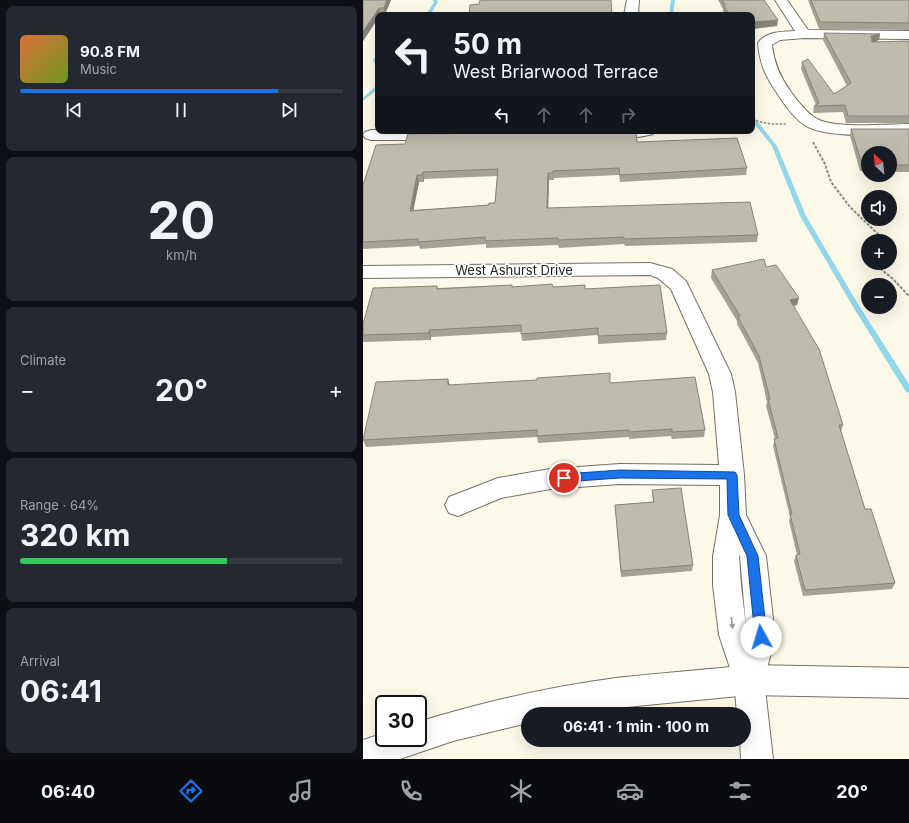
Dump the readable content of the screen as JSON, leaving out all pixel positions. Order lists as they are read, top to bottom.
{
  "streets": {
    "street": ["West Ashurst Drive"]
  },
  "north": "top left",
  "page": {
    "turn": ["50 m", "West Briarwood Terrace"],
    "song": ["90.8 FM", "Music"],
    "map_buttons": ["+", "−"],
    "tile": [
      ["20", "km/h"],
      "Climate",
      ["Range · 64%", "320 km"],
      ["Arrival", "06:41"]
    ],
    "heat": ["−", "20°", "+"],
    "limit": "30",
    "trip": "06:41 · 1 min · 100 m",
    "tabs": ["06:40", "20°"]
  }
}
